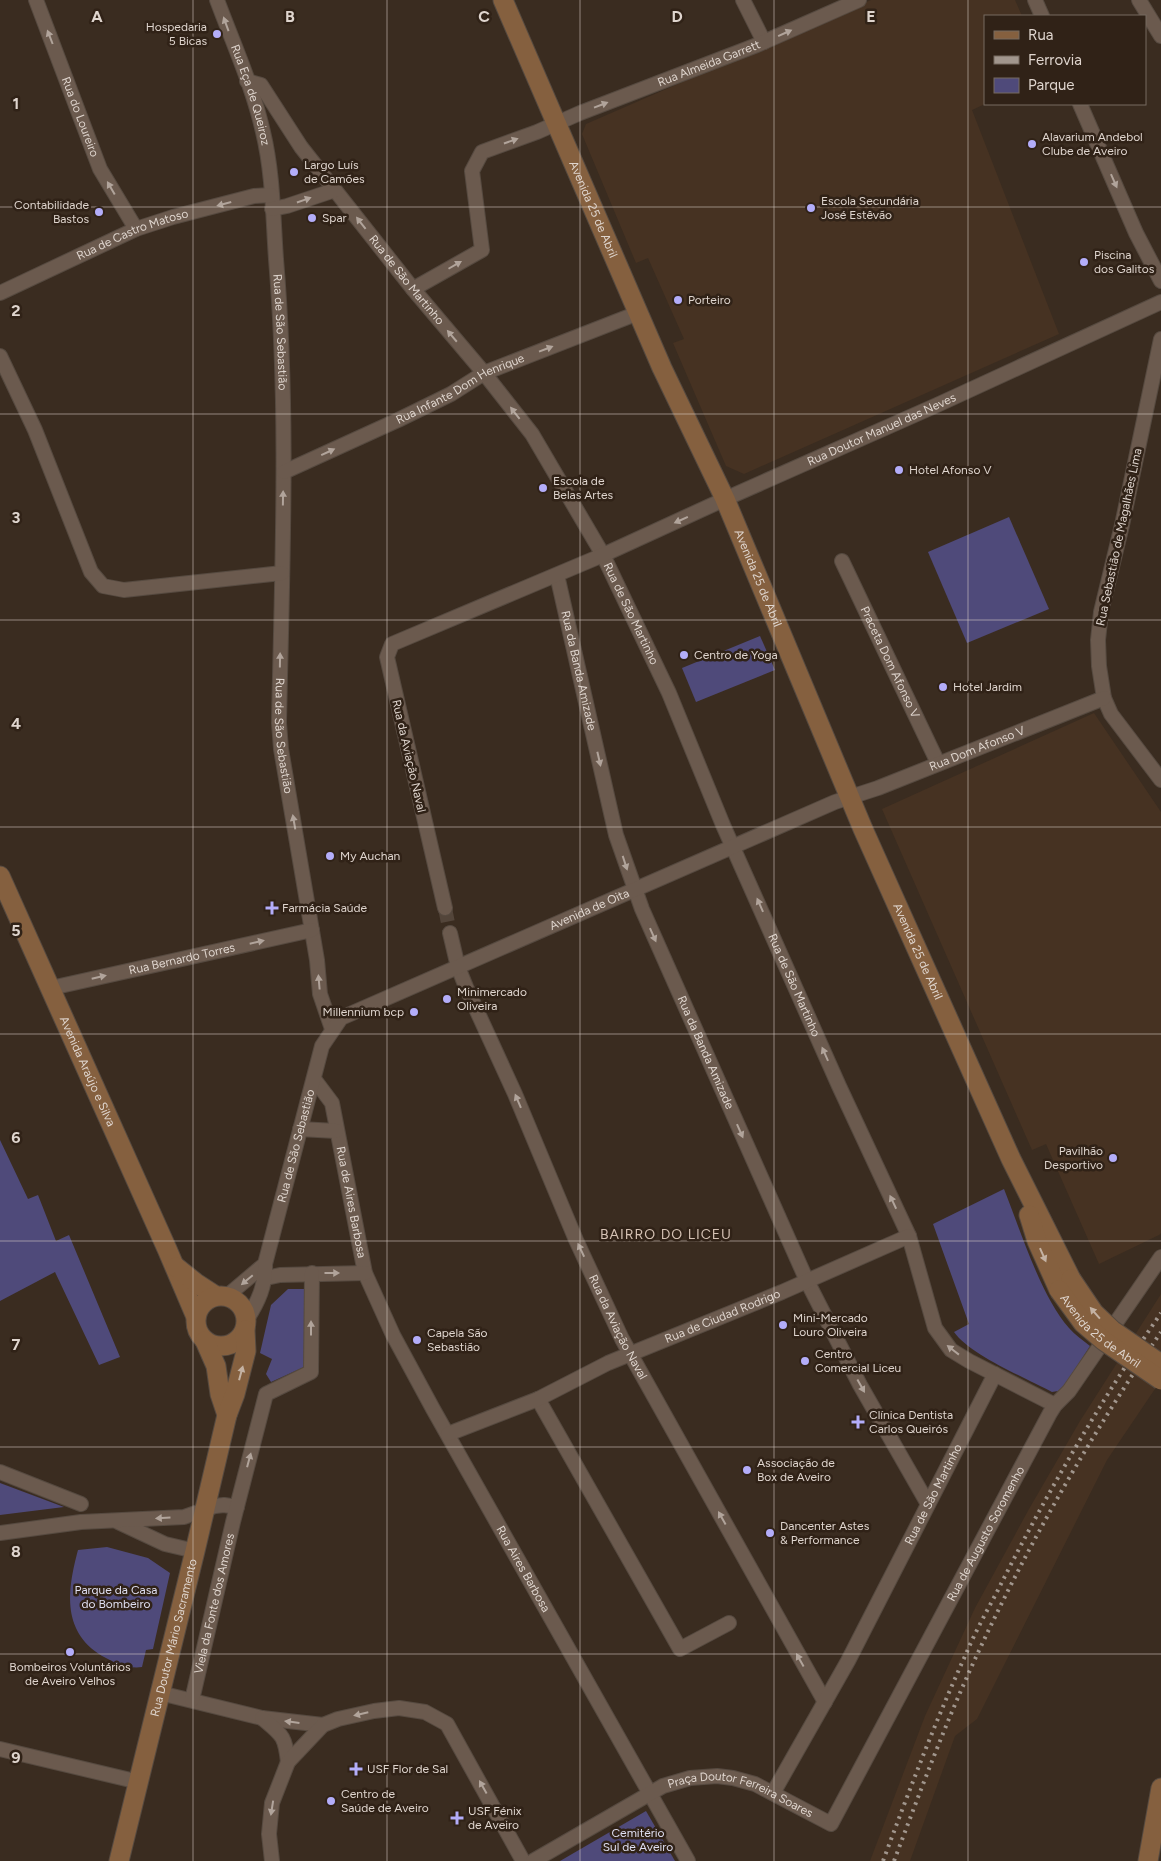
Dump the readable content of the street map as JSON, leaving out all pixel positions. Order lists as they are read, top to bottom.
{
  "streets": {
    "street": [
      "Rua Almeida Garrett",
      "Rua Eça de Queiroz",
      "Rua do Loureiro",
      "Avenida 25 de Abril",
      "Rua de Castro Matoso",
      "Rua de São Martinho",
      "Rua de São Sebastião",
      "Rua Infante Dom Henrique",
      "Rua Doutor Manuel das Neves",
      "Rua Sebastião de Magalhães Lima",
      "Praceta Dom Afonso V",
      "Rua da Banda Amizade",
      "Rua Dom Afonso V",
      "Rua da Aviação Naval",
      "Avenida de Oita",
      "Rua Bernardo Torres",
      "Avenida Araújo e Silva",
      "Rua de Aires Barbosa",
      "Rua de Ciudad Rodrigo",
      "Rua de Augusto Soromenho",
      "Rua Aires Barbosa",
      "Viela da Fonte dos Amores",
      "Rua Doutor Mário Sacramento",
      "Praça Doutor Ferreira Soares"
    ]
  },
  "crossings": [
    ["Rua Almeida Garrett", "Avenida 25 de Abril"],
    ["Rua Almeida Garrett", "Rua de São Martinho"],
    ["Rua Eça de Queiroz", "Rua de Castro Matoso"],
    ["Rua Eça de Queiroz", "Rua de São Sebastião"],
    ["Rua do Loureiro", "Rua de Castro Matoso"],
    ["Avenida 25 de Abril", "Rua Infante Dom Henrique"],
    ["Avenida 25 de Abril", "Rua Doutor Manuel das Neves"],
    ["Avenida 25 de Abril", "Rua Dom Afonso V"],
    ["Avenida 25 de Abril", "Avenida de Oita"],
    ["Rua de Castro Matoso", "Rua de São Sebastião"],
    ["Rua de São Martinho", "Rua Infante Dom Henrique"],
    ["Rua de São Martinho", "Rua Doutor Manuel das Neves"],
    ["Rua de São Martinho", "Rua da Banda Amizade"],
    ["Rua de São Martinho", "Rua da Aviação Naval"],
    ["Rua de São Martinho", "Avenida de Oita"],
    ["Rua de São Martinho", "Rua de Ciudad Rodrigo"],
    ["Rua de São Martinho", "Praça Doutor Ferreira Soares"],
    ["Rua de São Sebastião", "Rua Infante Dom Henrique"],
    ["Rua de São Sebastião", "Avenida de Oita"],
    ["Rua de São Sebastião", "Rua Bernardo Torres"],
    ["Rua de São Sebastião", "Avenida Araújo e Silva"],
    ["Rua de São Sebastião", "Rua de Aires Barbosa"],
    ["Rua de São Sebastião", "Rua Doutor Mário Sacramento"],
    ["Rua Doutor Manuel das Neves", "Rua da Banda Amizade"],
    ["Rua Doutor Manuel das Neves", "Rua da Aviação Naval"],
    ["Rua Sebastião de Magalhães Lima", "Rua Dom Afonso V"],
    ["Praceta Dom Afonso V", "Rua Dom Afonso V"],
    ["Rua da Banda Amizade", "Rua da Aviação Naval"],
    ["Rua da Banda Amizade", "Avenida de Oita"],
    ["Rua da Banda Amizade", "Rua de Ciudad Rodrigo"],
    ["Rua Dom Afonso V", "Avenida de Oita"],
    ["Rua da Aviação Naval", "Avenida de Oita"],
    ["Rua da Aviação Naval", "Rua de Ciudad Rodrigo"],
    ["Rua Bernardo Torres", "Avenida Araújo e Silva"],
    ["Avenida Araújo e Silva", "Rua Doutor Mário Sacramento"],
    ["Rua de Aires Barbosa", "Rua Aires Barbosa"],
    ["Rua de Ciudad Rodrigo", "Rua Aires Barbosa"],
    ["Rua de Augusto Soromenho", "Praça Doutor Ferreira Soares"],
    ["Rua Aires Barbosa", "Praça Doutor Ferreira Soares"]
  ],
  "one_way": [
    "Rua Almeida Garrett",
    "Rua Eça de Queiroz",
    "Rua do Loureiro",
    "Rua de Castro Matoso",
    "Rua de São Martinho",
    "Rua de São Sebastião",
    "Rua Infante Dom Henrique",
    "Rua da Banda Amizade",
    "Rua da Aviação Naval",
    "Rua Bernardo Torres",
    "Viela da Fonte dos Amores"
  ],
  "districts": ["BAIRRO DO LICEU"],
  "parks": ["Parque da Casa do Bombeiro", "Cemitério Sul de Aveiro"],
  "places": {
    "other": [
      "Hospedaria 5 Bicas",
      "Alavarium Andebol Clube de Aveiro",
      "Largo Luís de Camões",
      "Escola Secundária José Estêvão",
      "Contabilidade Bastos",
      "Spar",
      "Piscina dos Galitos",
      "Porteiro",
      "Hotel Afonso V",
      "Escola de Belas Artes",
      "Centro de Yoga",
      "Hotel Jardim",
      "My Auchan",
      "Minimercado Oliveira",
      "Millennium bcp",
      "Pavilhão Desportivo",
      "Mini-Mercado Louro Oliveira",
      "Capela São Sebastião",
      "Centro Comercial Liceu",
      "Associação de Box de Aveiro",
      "Dancenter Astes & Performance",
      "Bombeiros Voluntários de Aveiro Velhos",
      "Centro de Saúde de Aveiro"
    ],
    "health": [
      "Farmácia Saúde",
      "Clínica Dentista Carlos Queirós",
      "USF Flor de Sal",
      "USF Fénix de Aveiro"
    ]
  },
  "legend": ["Rua", "Ferrovia", "Parque"],
  "grid": {
    "columns": [
      "A",
      "B",
      "C",
      "D",
      "E"
    ],
    "rows": [
      "1",
      "2",
      "3",
      "4",
      "5",
      "6",
      "7",
      "8",
      "9"
    ]
  }
}
